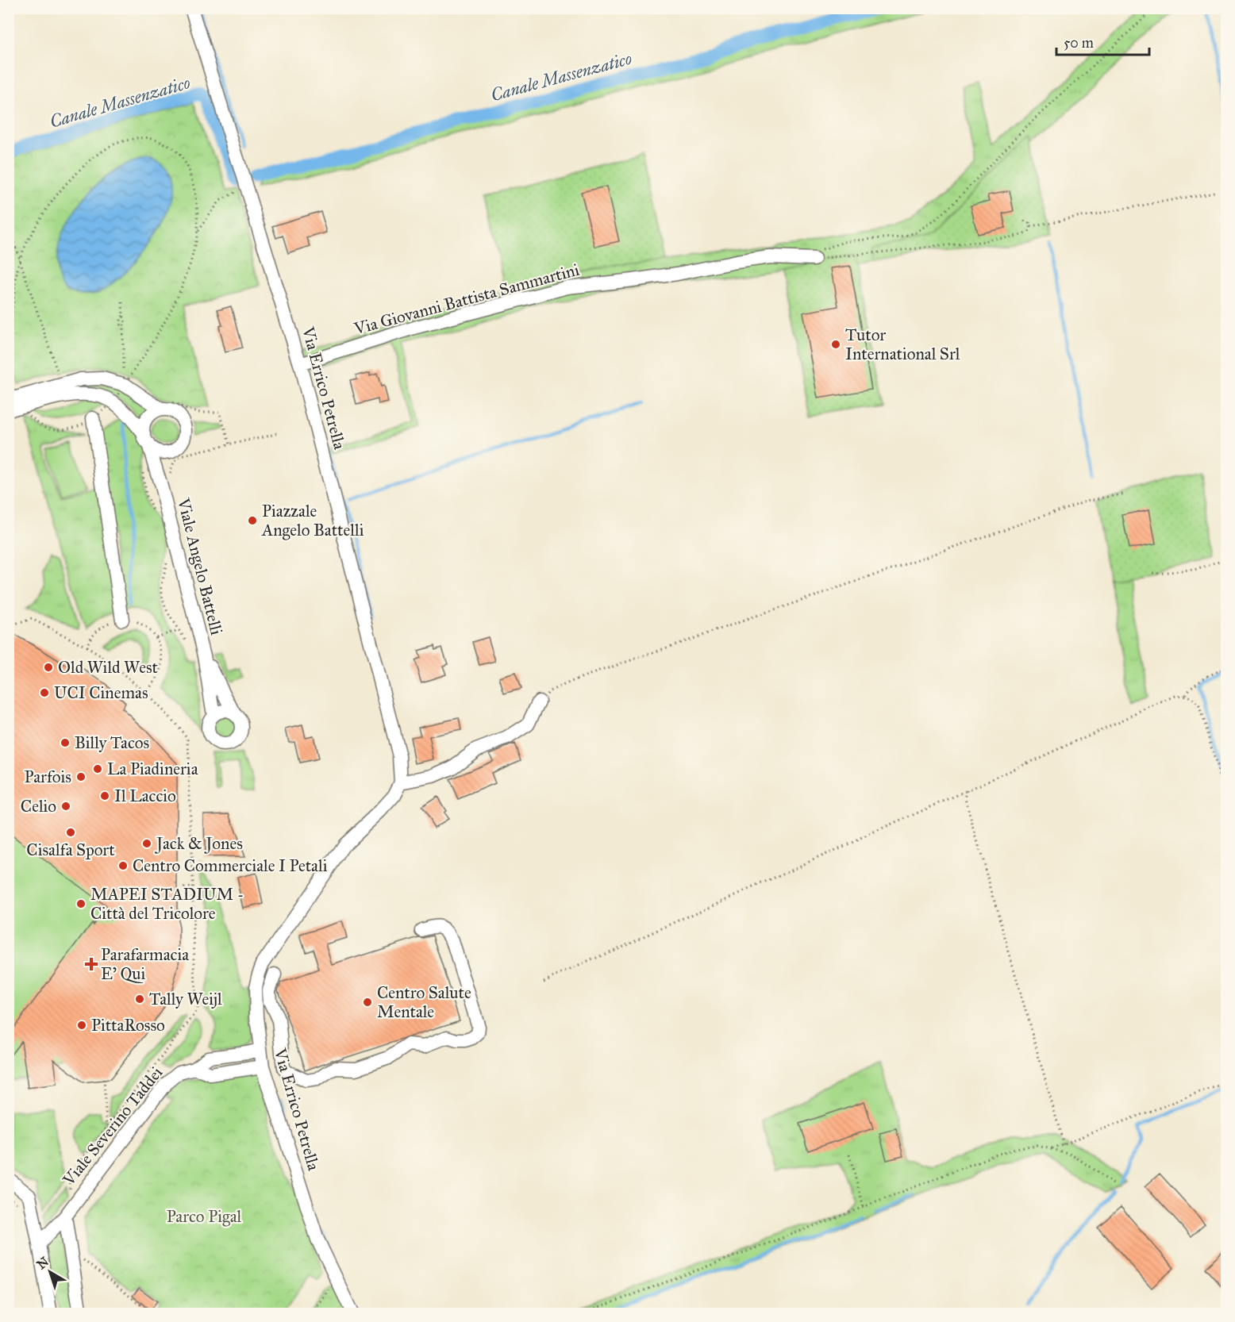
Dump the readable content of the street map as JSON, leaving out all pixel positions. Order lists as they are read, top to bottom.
{
  "streets": {
    "street": [
      "Via Giovanni Battista Sammartini",
      "Via Errico Petrella",
      "Viale Angelo Battelli",
      "Viale Severino Taddei"
    ]
  },
  "crossings": [
    ["Via Giovanni Battista Sammartini", "Via Errico Petrella"],
    ["Via Errico Petrella", "Viale Severino Taddei"]
  ],
  "water": ["Canale Massenzatico"],
  "parks": ["Parco Pigal"],
  "places": {
    "other": [
      "Tutor International Srl",
      "Piazzale Angelo Battelli",
      "Old Wild West",
      "UCI Cinemas",
      "Billy Tacos",
      "La Piadineria",
      "Parfois",
      "Il Laccio",
      "Celio",
      "Cisalfa Sport",
      "Jack & Jones",
      "Centro Commerciale I Petali",
      "MAPEI STADIUM - Città del Tricolore",
      "Tally Weijl",
      "Centro Salute Mentale",
      "PittaRosso"
    ],
    "health": ["Parafarmacia E' Qui"]
  },
  "scale_bar": "50 m",
  "north": "top left"
}
